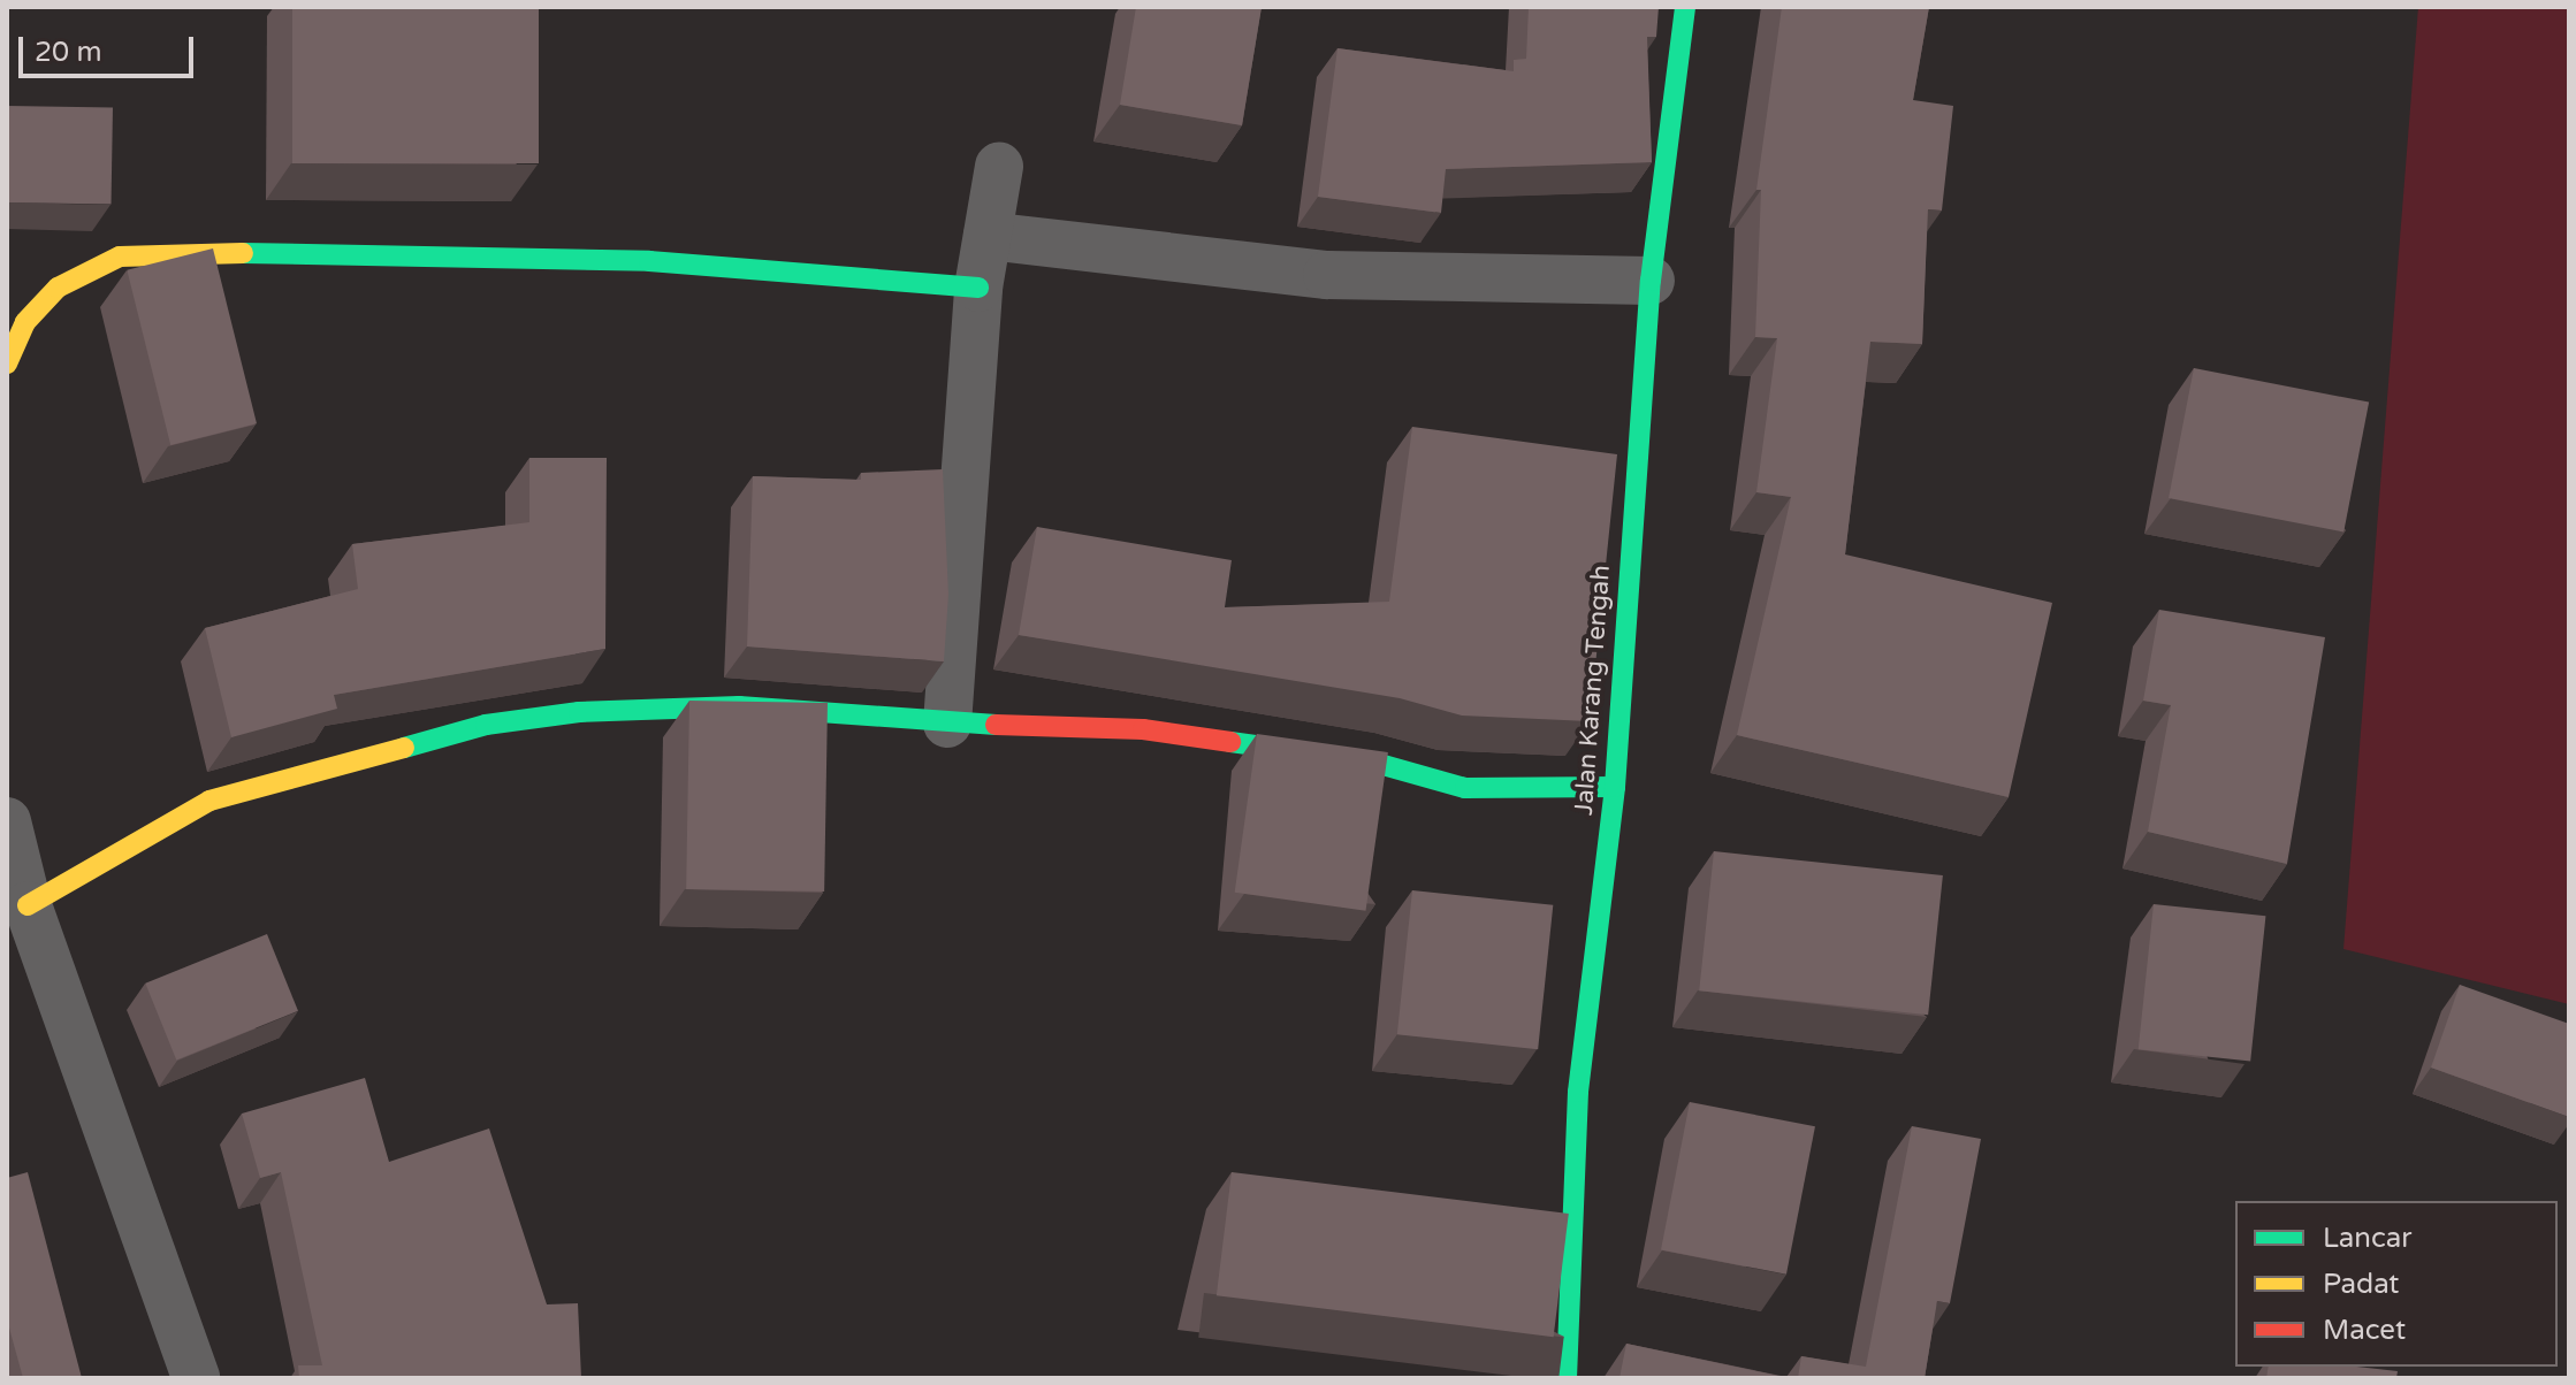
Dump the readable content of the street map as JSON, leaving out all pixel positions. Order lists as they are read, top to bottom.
{
  "streets": {
    "street": ["Jalan Karang Tengah"]
  },
  "legend": ["Lancar", "Padat", "Macet"],
  "scale_bar": "20 m"
}
